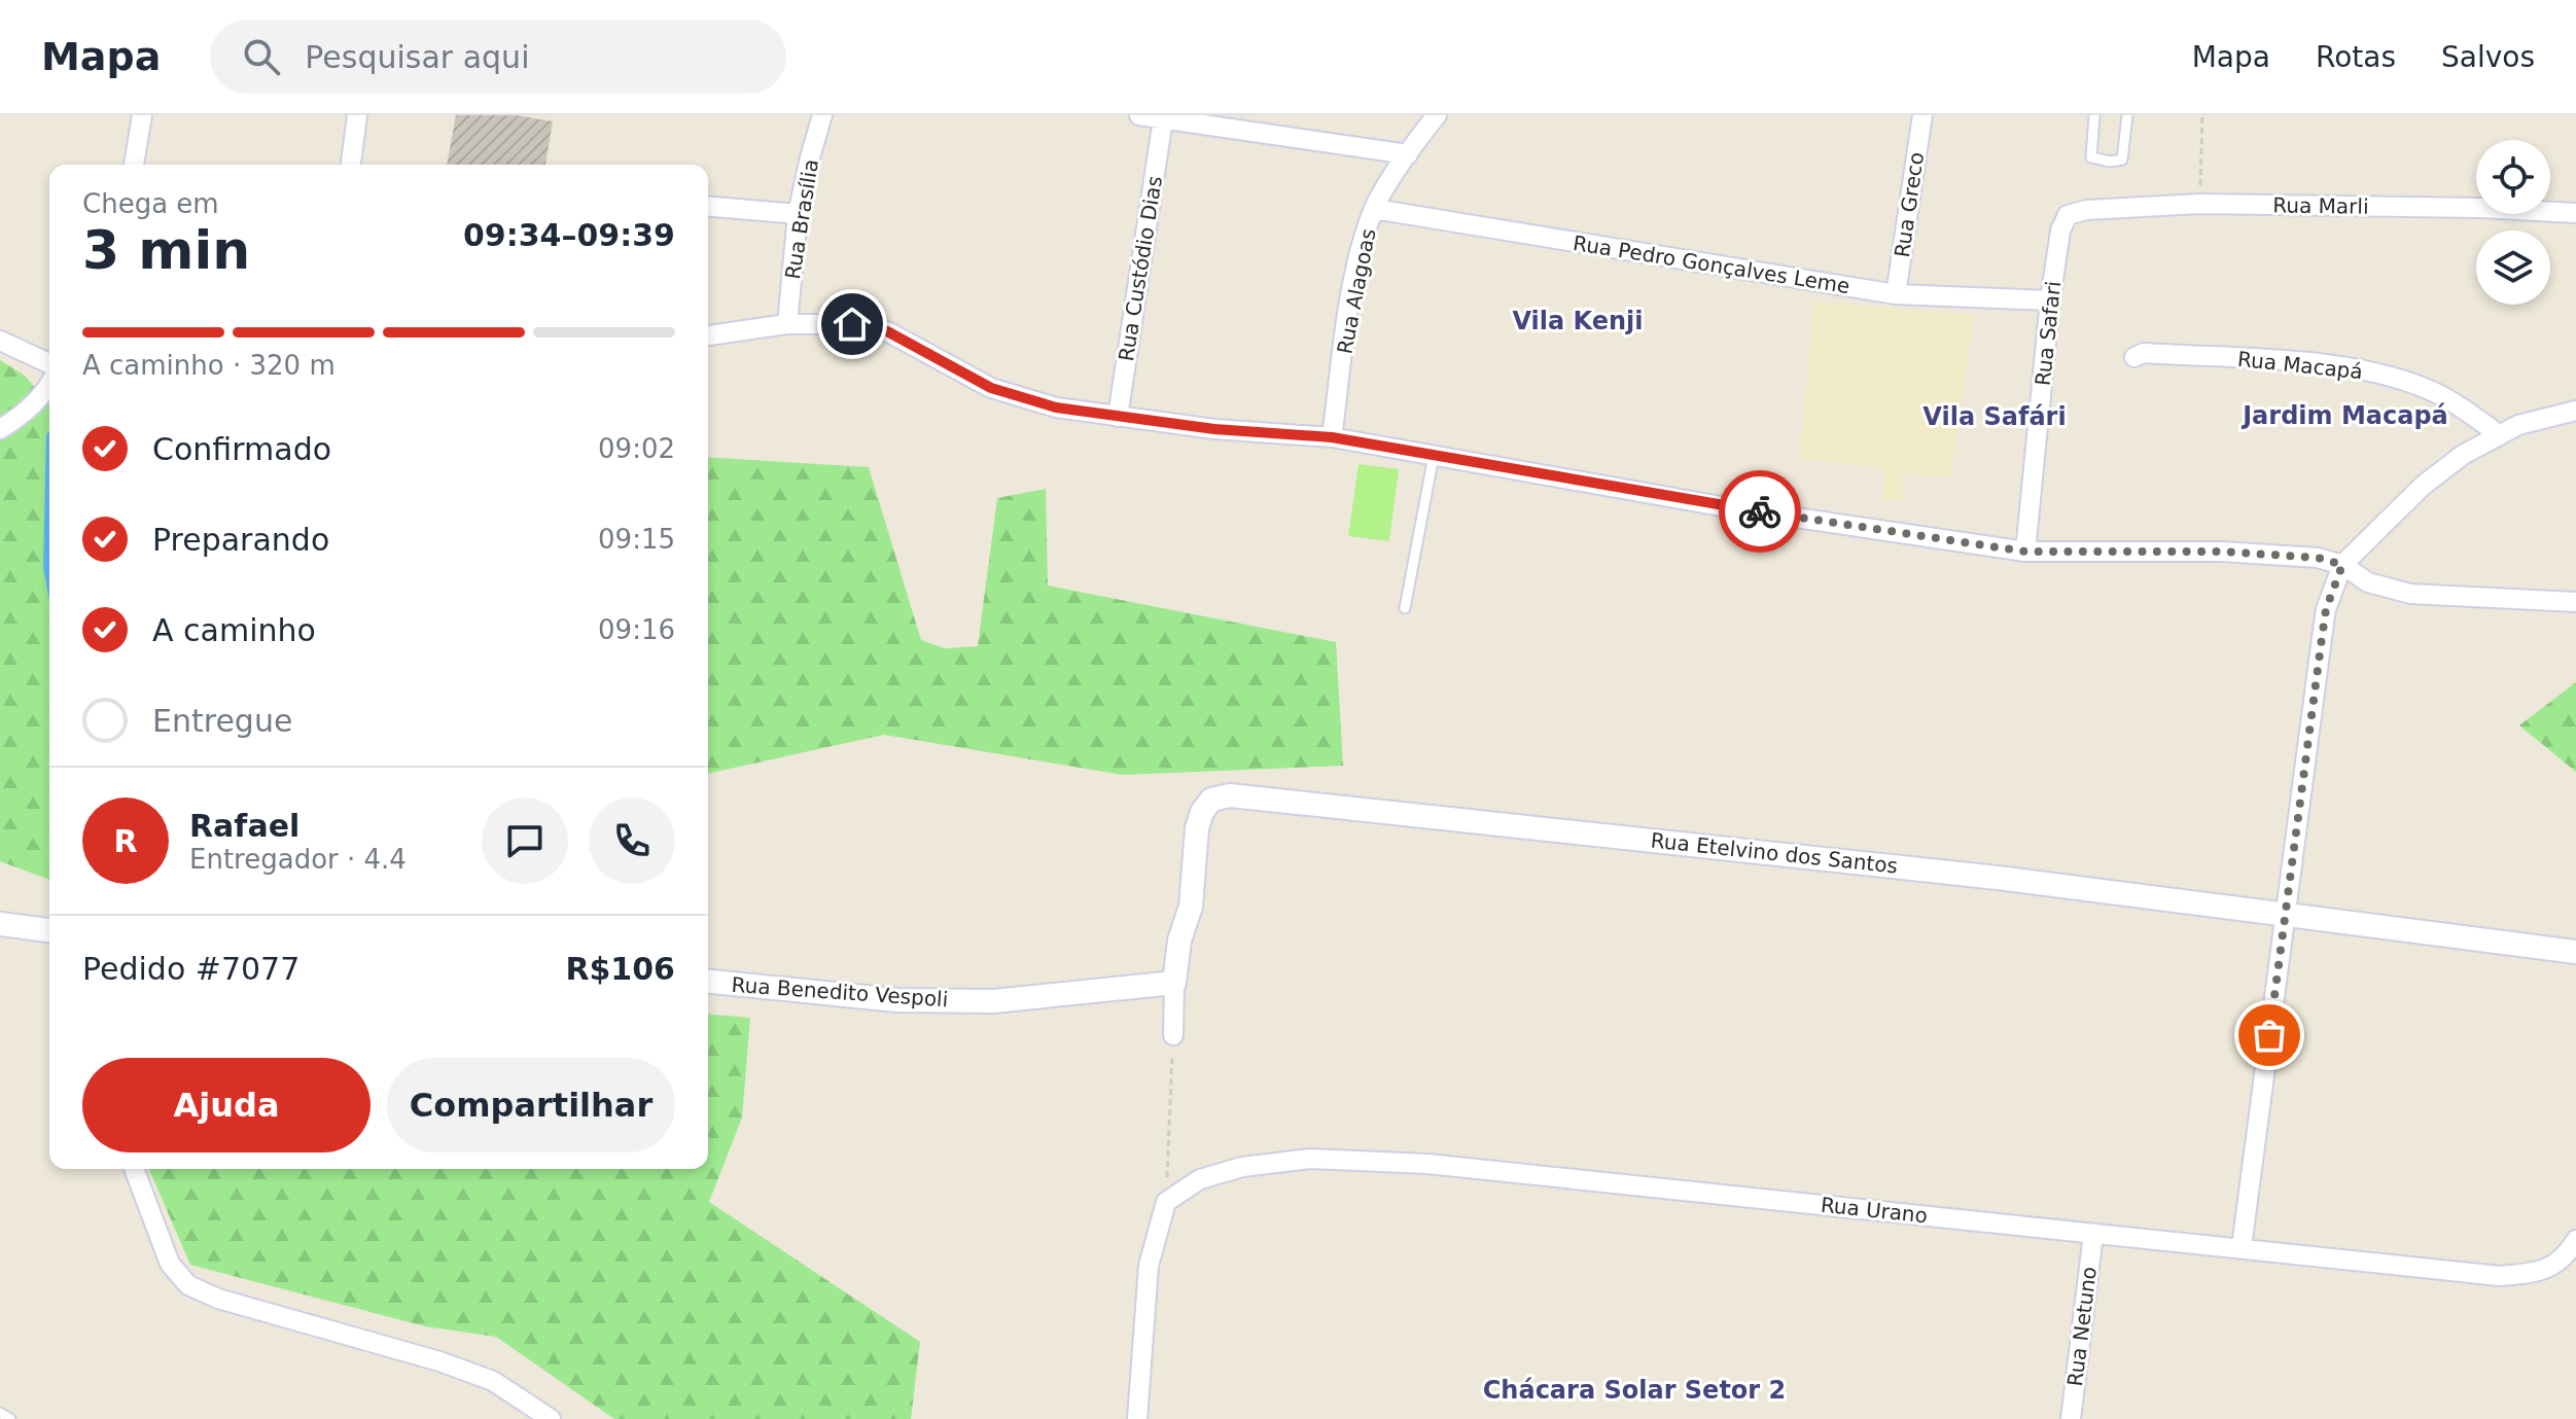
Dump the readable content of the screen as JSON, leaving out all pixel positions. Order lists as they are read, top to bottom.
{
  "streets": {
    "street": [
      "Rua Greco",
      "Rua Marli",
      "Rua Brasília",
      "Rua Pedro Gonçalves Leme",
      "Rua Custódio Dias",
      "Rua Alagoas",
      "Rua Safari",
      "Rua Macapá",
      "Rua Etelvino dos Santos",
      "Rua Benedito Vespoli",
      "Rua Urano",
      "Rua Netuno"
    ]
  },
  "crossings": [
    ["Rua Greco", "Rua Pedro Gonçalves Leme"],
    ["Rua Marli", "Rua Safari"],
    ["Rua Pedro Gonçalves Leme", "Rua Alagoas"],
    ["Rua Pedro Gonçalves Leme", "Rua Safari"],
    ["Rua Etelvino dos Santos", "Rua Benedito Vespoli"],
    ["Rua Urano", "Rua Netuno"]
  ],
  "districts": [
    "Vila Kenji",
    "Jardim Macapá",
    "Vila Safári",
    "Chácara Solar Setor 2"
  ],
  "page": {
    "header": "Mapa",
    "search": "Pesquisar aqui",
    "nav": ["Mapa", "Rotas", "Salvos"],
    "heading": ["3 min", "Chega em", "09:34–09:39"],
    "panel": [
      "Rafael",
      "Entregador · 4.4",
      "Pedido #7077",
      "R$106"
    ],
    "bar": "A caminho · 320 m",
    "list": [
      ["Confirmado", "09:02"],
      ["Preparando", "09:15"],
      ["A caminho", "09:16"],
      "Entregue"
    ],
    "round": "R",
    "buttons": ["Ajuda", "Compartilhar"]
  }
}
